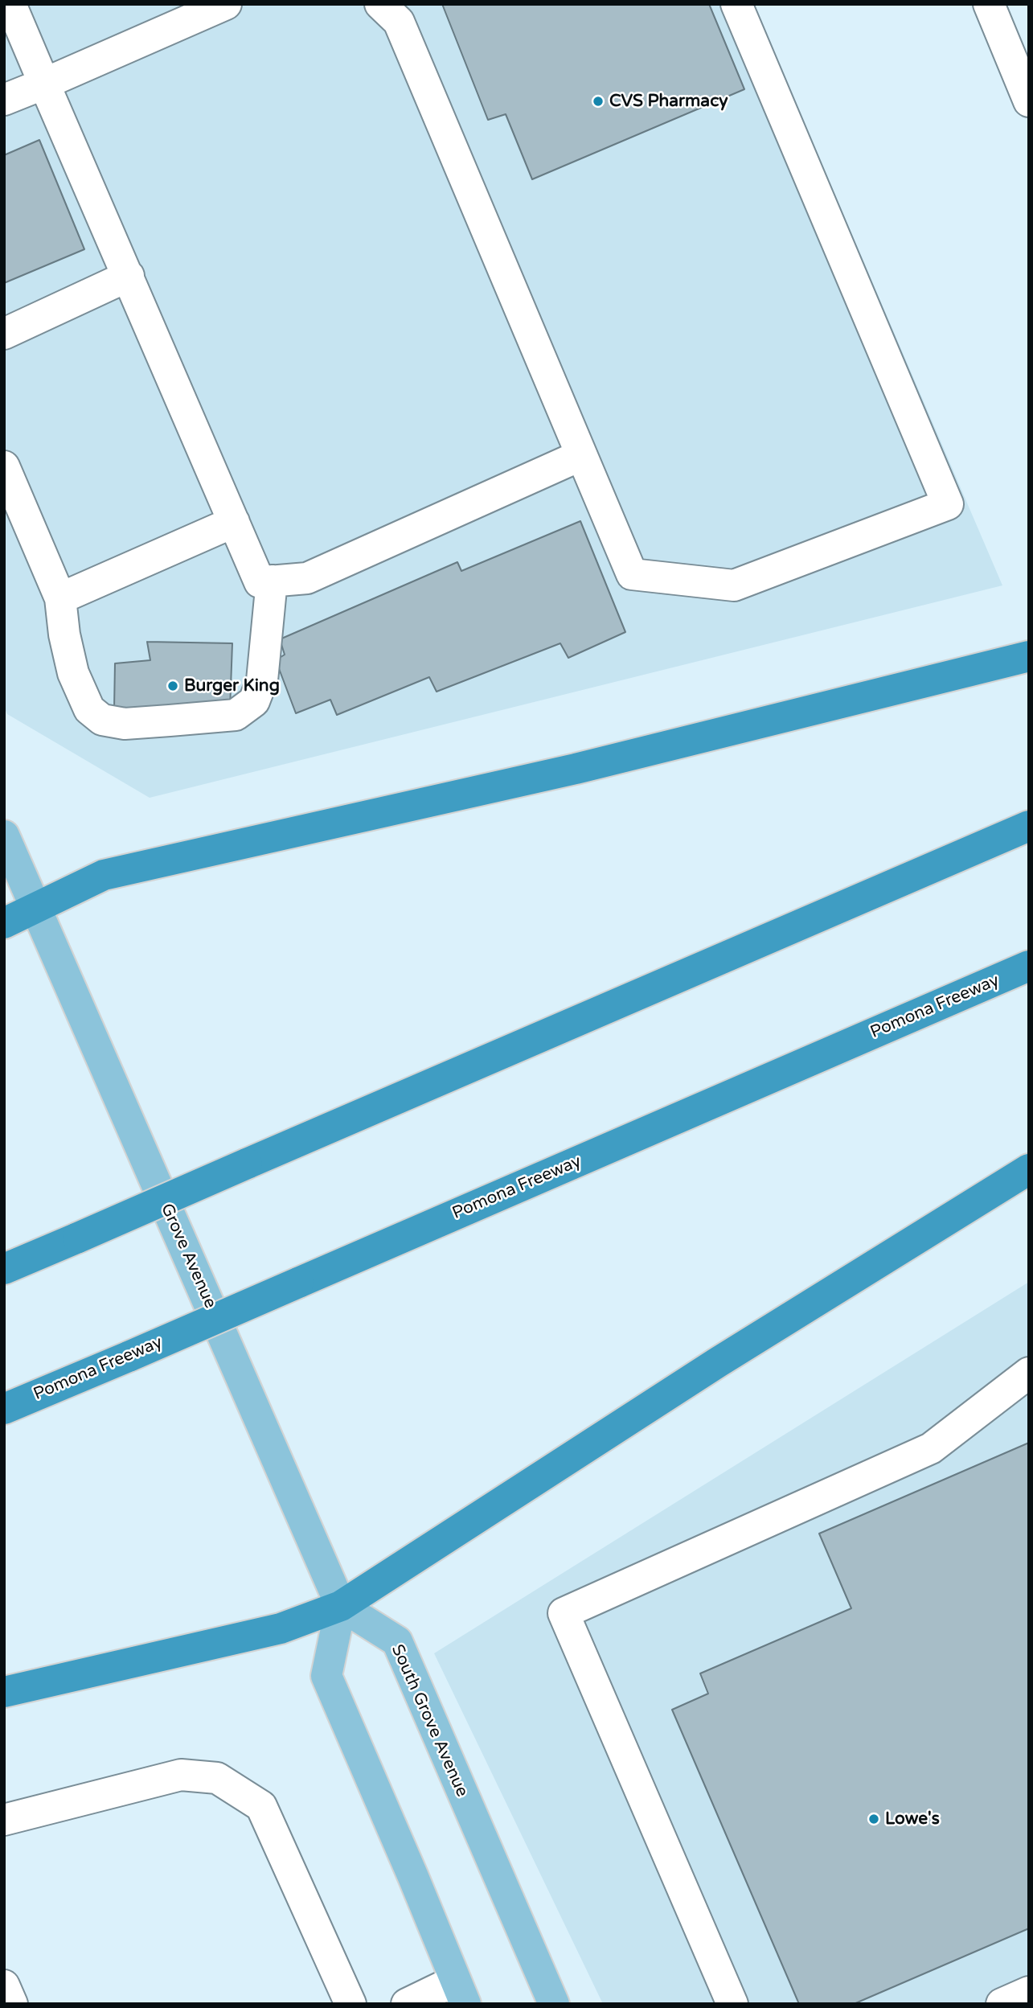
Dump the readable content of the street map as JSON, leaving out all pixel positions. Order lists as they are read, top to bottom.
{
  "streets": {
    "highway": ["Pomona Freeway"],
    "main road": ["Grove Avenue", "South Grove Avenue"]
  },
  "crossings": [
    ["Grove Avenue", "South Grove Avenue"]
  ],
  "places": ["CVS Pharmacy", "Burger King", "Lowe's"]
}
